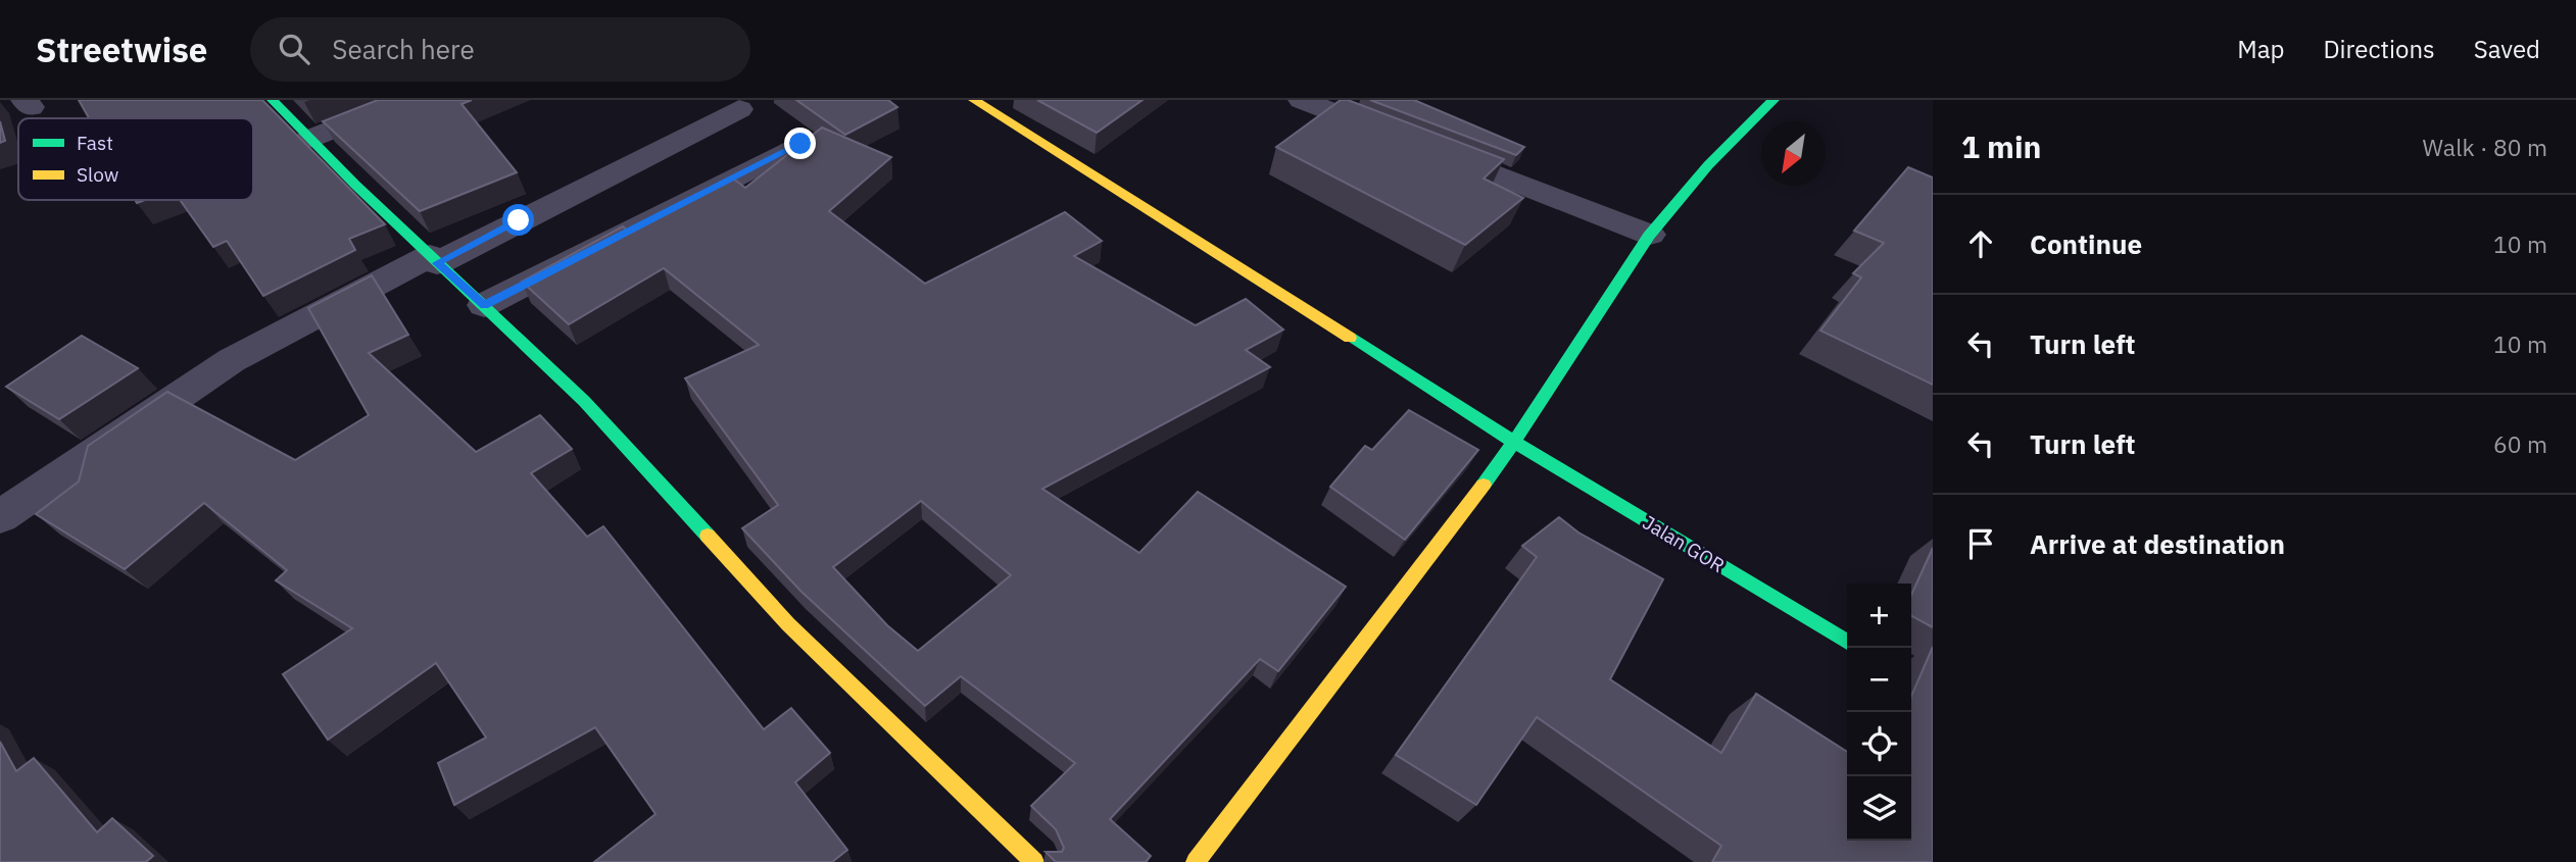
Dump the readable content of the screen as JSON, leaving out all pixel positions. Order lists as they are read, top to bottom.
{
  "streets": {
    "street": ["Jalan GOR"]
  },
  "legend": ["Fast", "Slow"],
  "north": "bottom left",
  "page": {
    "header": "Streetwise",
    "search": "Search here",
    "nav": ["Map", "Directions", "Saved"],
    "heading": ["1 min", "Walk · 80 m"],
    "list": [
      ["Continue", "10 m"],
      ["Turn left", "10 m"],
      ["Turn left", "60 m"],
      "Arrive at destination"
    ],
    "map_buttons": ["+", "−"]
  }
}
